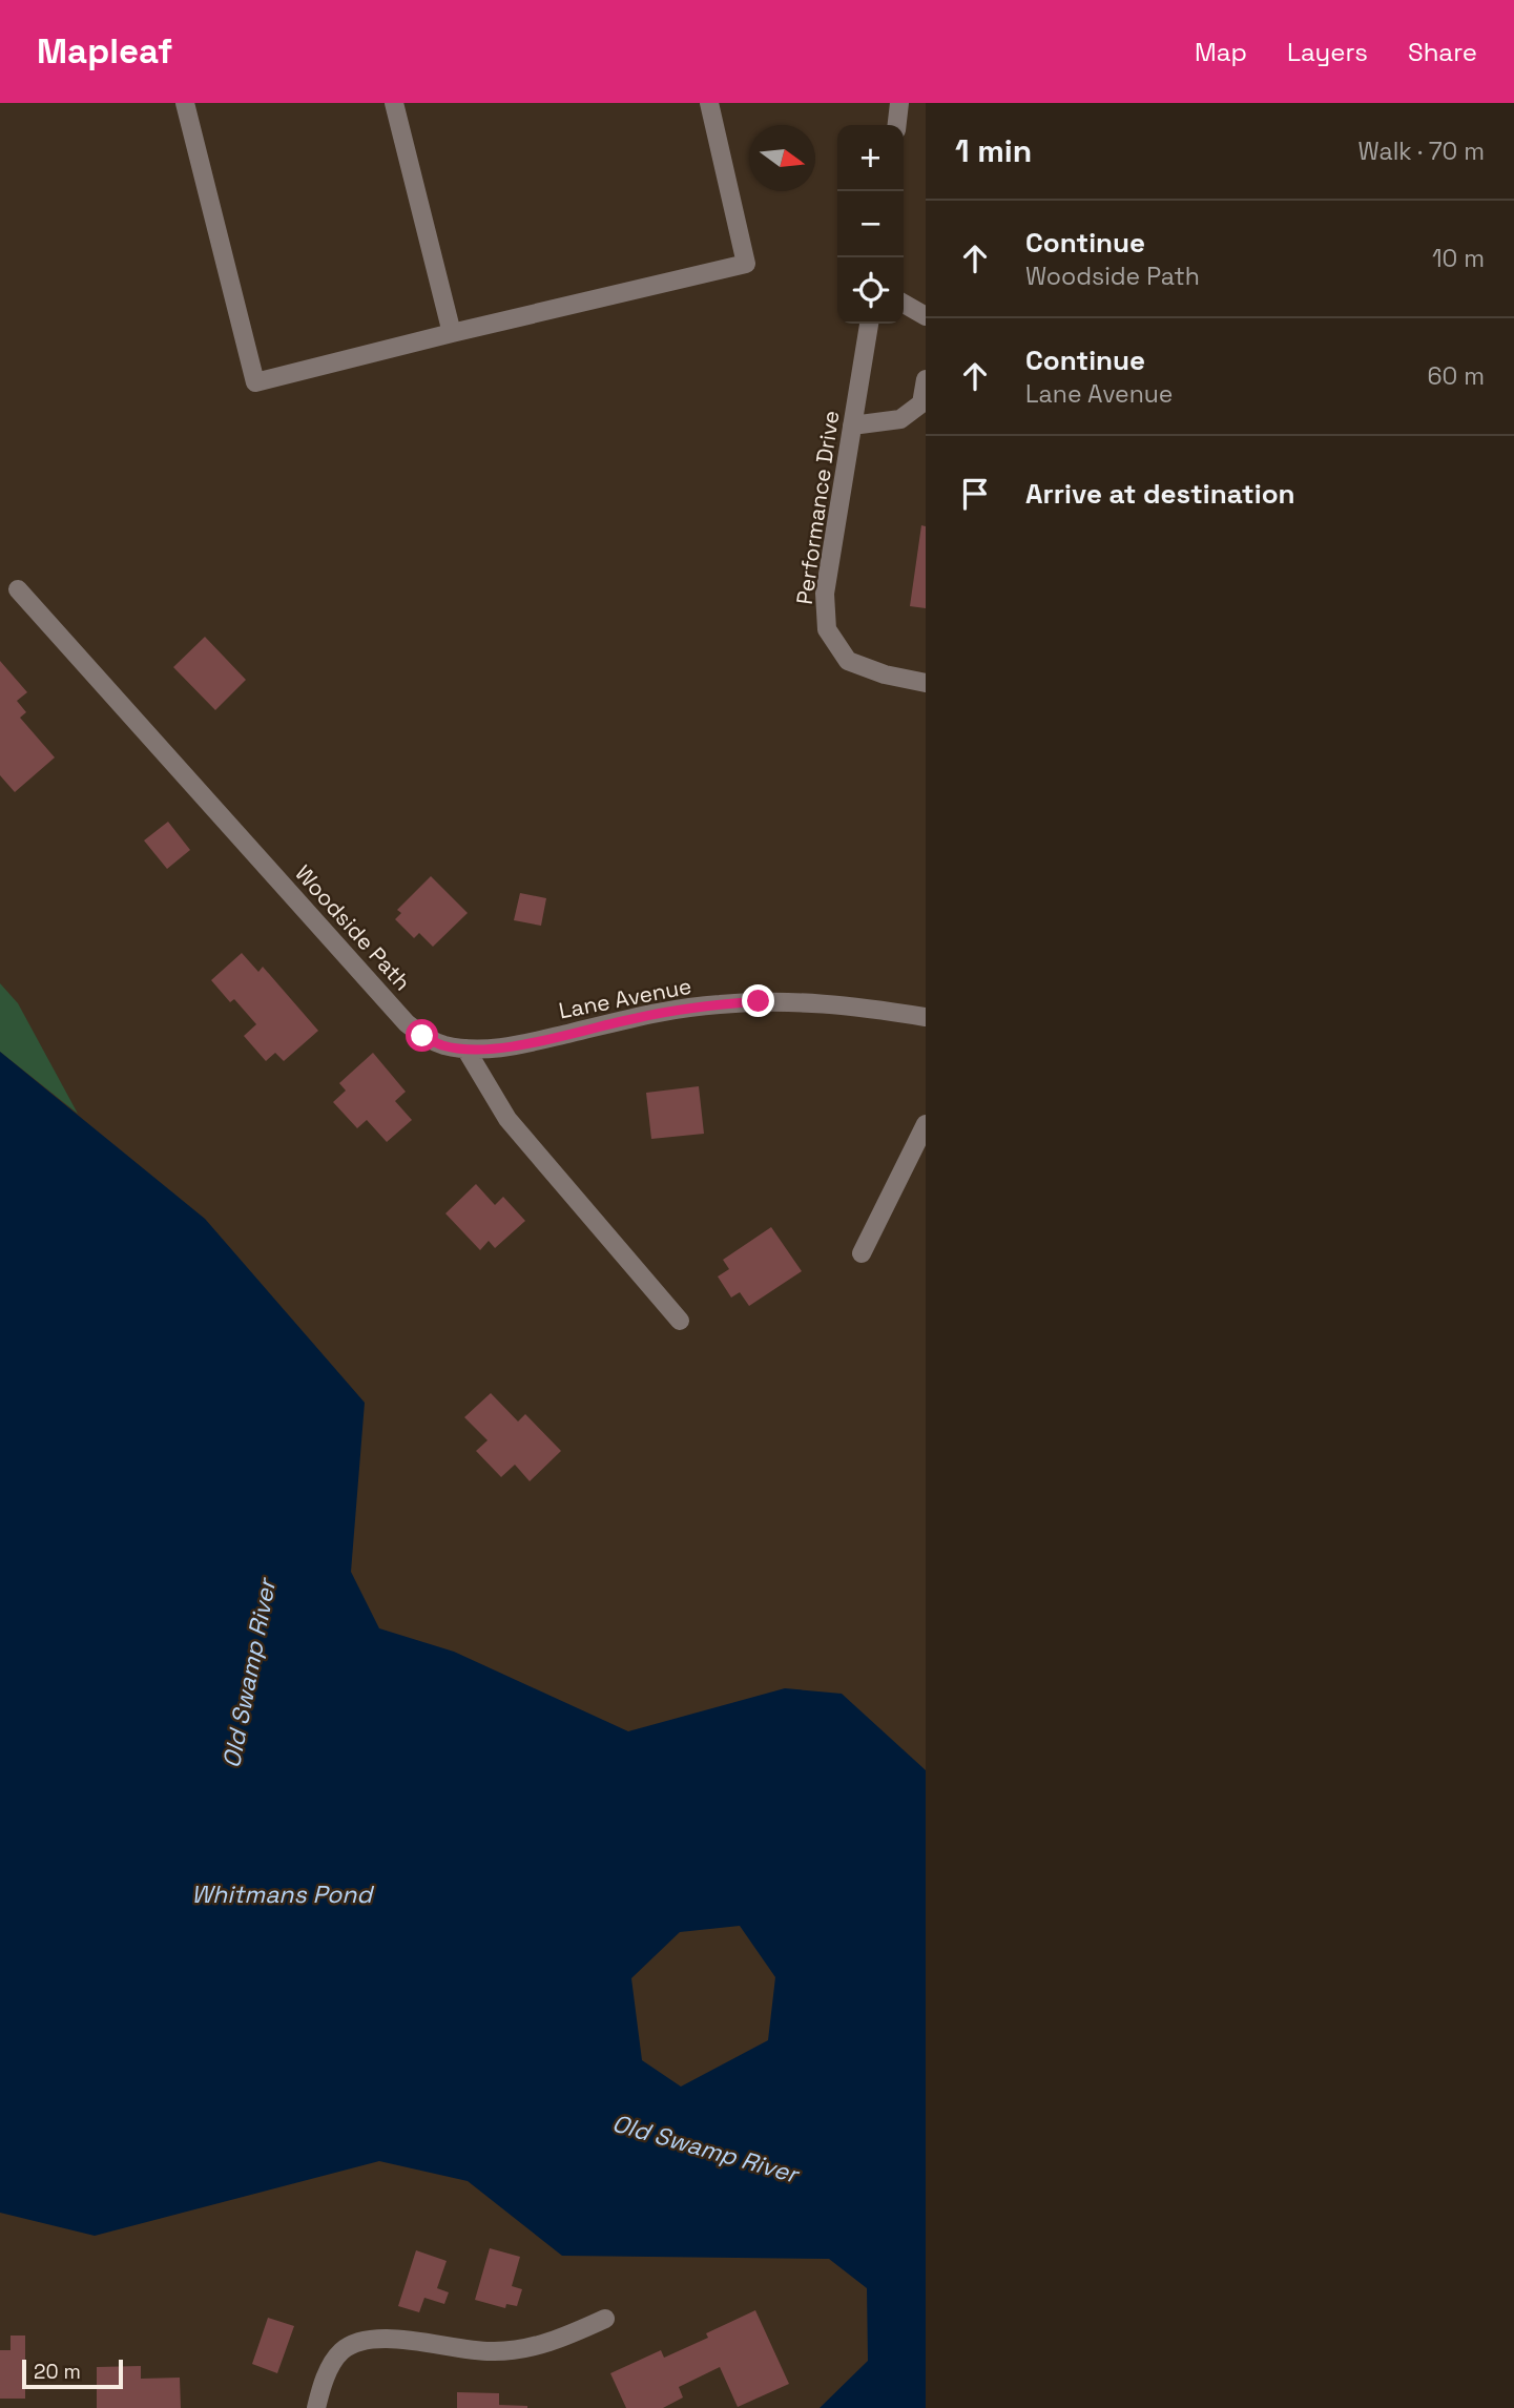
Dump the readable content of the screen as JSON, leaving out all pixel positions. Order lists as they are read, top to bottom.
{
  "streets": {
    "street": ["Performance Drive", "Woodside Path", "Lane Avenue"]
  },
  "crossings": [
    ["Woodside Path", "Lane Avenue"]
  ],
  "water": ["Old Swamp River", "Whitmans Pond"],
  "scale_bar": "20 m",
  "north": "right",
  "page": {
    "header": "Mapleaf",
    "nav": ["Map", "Layers", "Share"],
    "heading": ["1 min", "Walk · 70 m"],
    "map_buttons": ["+", "−"],
    "list": [
      ["Continue", "Woodside Path", "10 m"],
      ["Continue", "Lane Avenue", "60 m"],
      "Arrive at destination"
    ],
    "scale": "20 m"
  }
}
